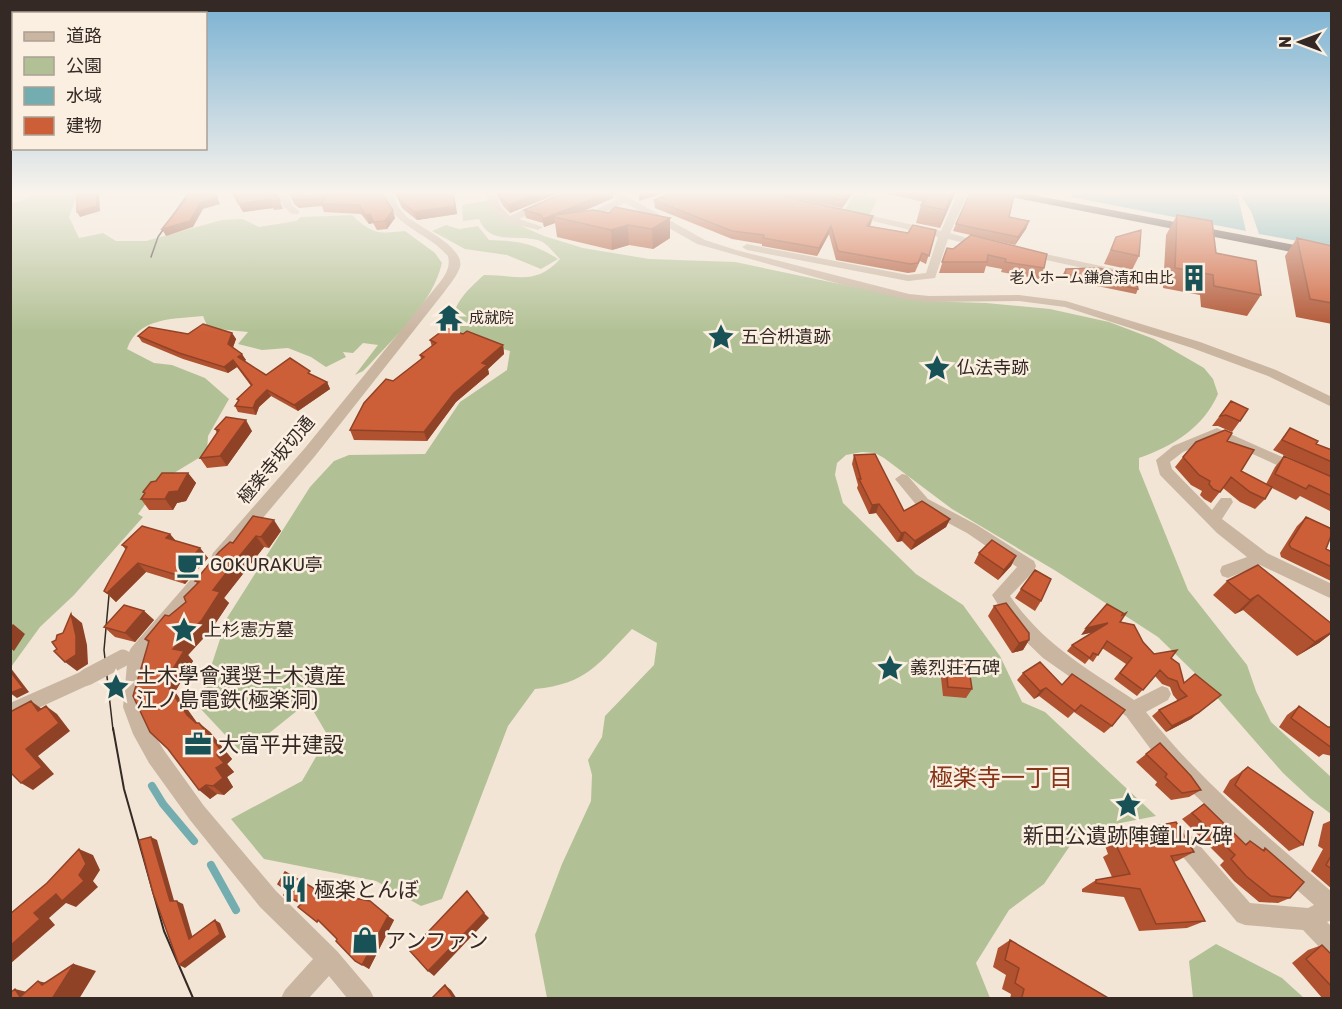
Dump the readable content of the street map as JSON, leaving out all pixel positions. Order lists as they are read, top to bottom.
{
  "streets": {
    "street": ["極楽寺坂切通"]
  },
  "districts": ["極楽寺一丁目"],
  "places": {
    "building": ["老人ホーム鎌倉清和由比"],
    "temple": ["成就院"],
    "place": [
      "五合枡遺跡",
      "仏法寺跡",
      "上杉憲方墓",
      "義烈荘石碑",
      "土木學會選奨土木遺産 江ノ島電鉄(極楽洞)",
      "新田公遺跡陣鐘山之碑"
    ],
    "cafe": ["GOKURAKU亭"],
    "office": ["大富平井建設"],
    "restaurant": ["極楽とんぼ"],
    "shop": ["アンファン"]
  },
  "legend": [
    "道路",
    "公園",
    "水域",
    "建物"
  ],
  "north": "left"
}
